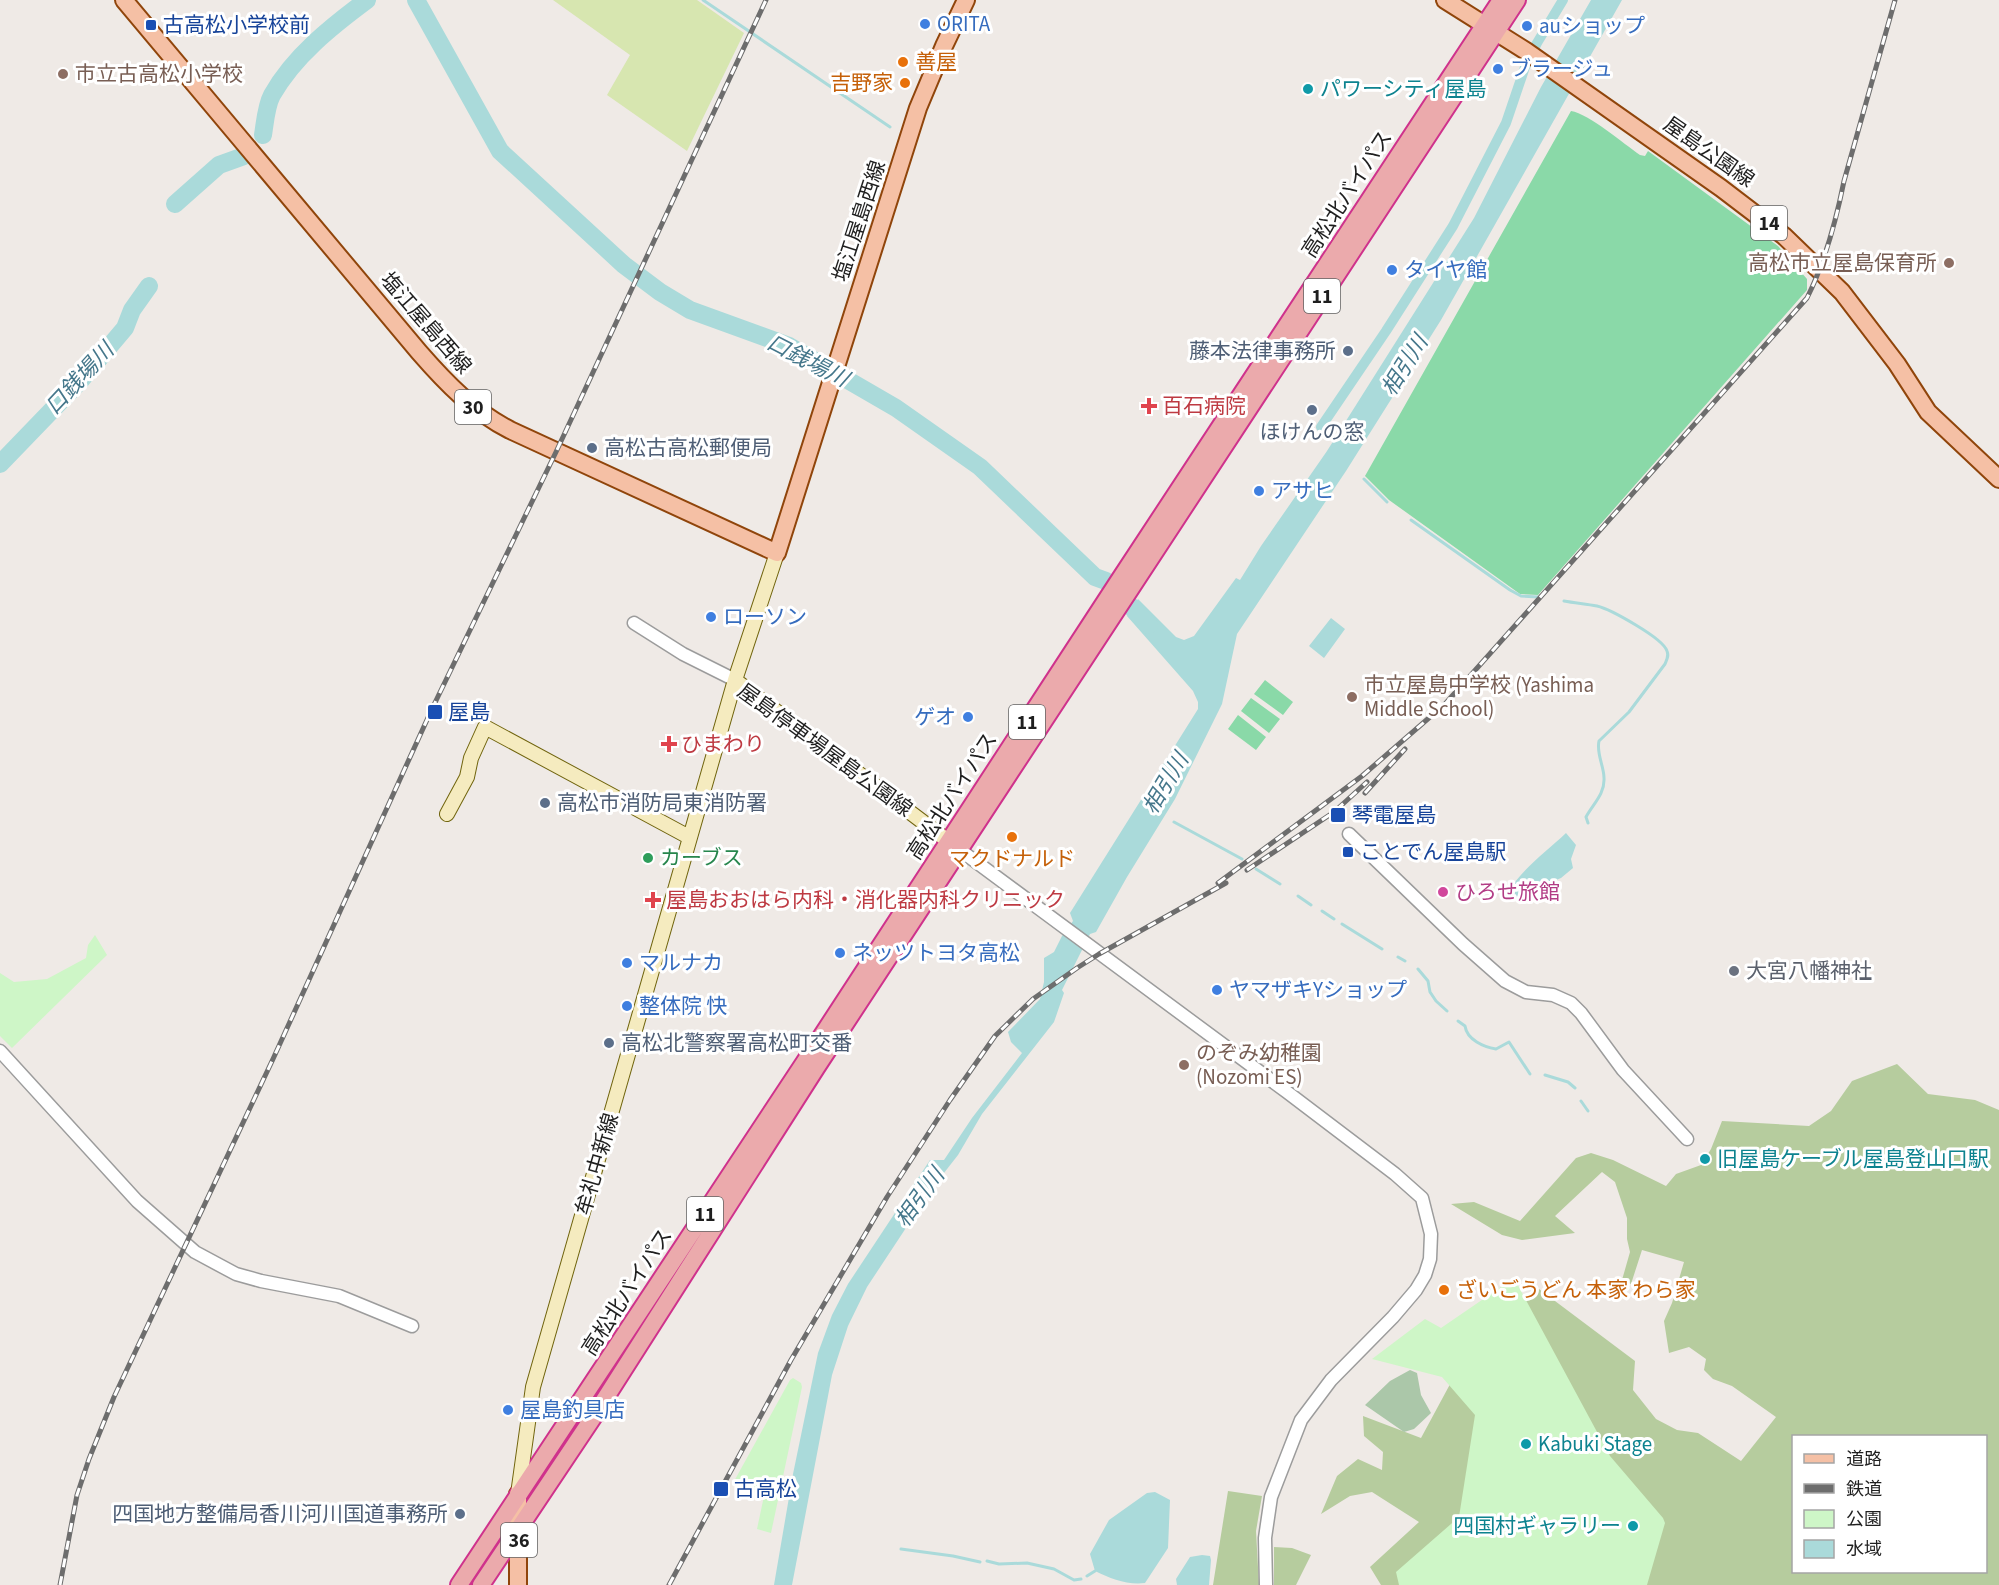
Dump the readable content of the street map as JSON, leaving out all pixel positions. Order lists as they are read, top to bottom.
{
  "streets": {
    "highway": ["高松北バイパス", "11"],
    "main road": [
      "屋島公園線",
      "塩江屋島西線",
      "14",
      "30",
      "屋島停車場屋島公園線",
      "牟礼中新線",
      "36"
    ]
  },
  "crossings": [
    ["屋島公園線", "高松北バイパス"],
    ["高松北バイパス", "屋島停車場屋島公園線"],
    ["高松北バイパス", "牟礼中新線"],
    ["高松北バイパス", "36"],
    ["屋島停車場屋島公園線", "牟礼中新線"],
    ["牟礼中新線", "36"]
  ],
  "water": ["口銭場川", "相引川"],
  "places": {
    "other": [
      "ORITA",
      "auショップ",
      "善屋",
      "ブラージュ",
      "市立古高松小学校",
      "吉野家",
      "パワーシティ屋島",
      "高松市立屋島保育所",
      "タイヤ館",
      "藤本法律事務所",
      "ほけんの窓",
      "高松古高松郵便局",
      "アサヒ",
      "ローソン",
      "市立屋島中学校 (Yashima Middle School)",
      "ゲオ",
      "高松市消防局東消防署",
      "マクドナルド",
      "カーブス",
      "ひろせ旅館",
      "ネッツトヨタ高松",
      "マルナカ",
      "大宮八幡神社",
      "ヤマザキYショップ",
      "整体院 快",
      "高松北警察署高松町交番",
      "のぞみ幼稚園 (Nozomi ES)",
      "旧屋島ケーブル屋島登山口駅",
      "ざいごうどん 本家 わら家",
      "屋島釣具店",
      "Kabuki Stage",
      "四国地方整備局香川河川国道事務所",
      "四国村ギャラリー"
    ],
    "transit": [
      "古高松小学校前",
      "屋島",
      "琴電屋島",
      "ことでん屋島駅",
      "古高松"
    ],
    "health": ["百石病院", "ひまわり", "屋島おおはら内科・消化器内科クリニック"]
  },
  "legend": [
    "道路",
    "鉄道",
    "公園",
    "水域"
  ]
}
